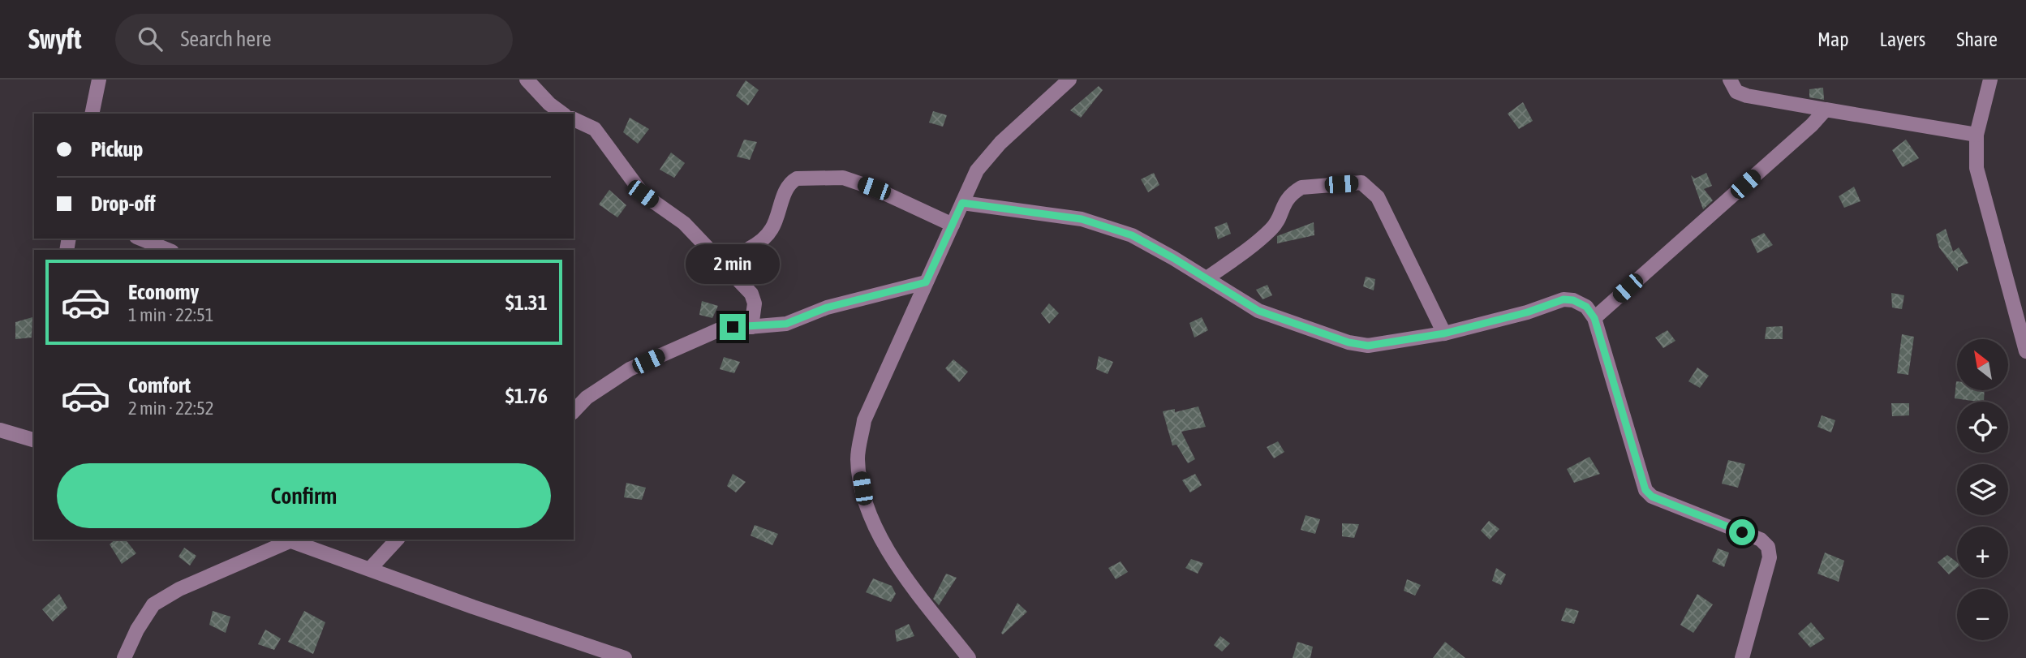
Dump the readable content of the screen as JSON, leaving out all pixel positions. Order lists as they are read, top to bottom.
{
  "north": "top left",
  "page": {
    "header": "Swyft",
    "search": "Search here",
    "nav": ["Map", "Layers", "Share"],
    "banner": ["Pickup", "Drop-off"],
    "bubble": "2 min",
    "list": [
      {
        "name": "Economy",
        "note": "1 min · 22:51",
        "value": "$1.31"
      },
      {
        "name": "Comfort",
        "note": "2 min · 22:52",
        "value": "$1.76"
      }
    ],
    "map_buttons": ["+", "−"],
    "buttons": "Confirm"
  }
}
